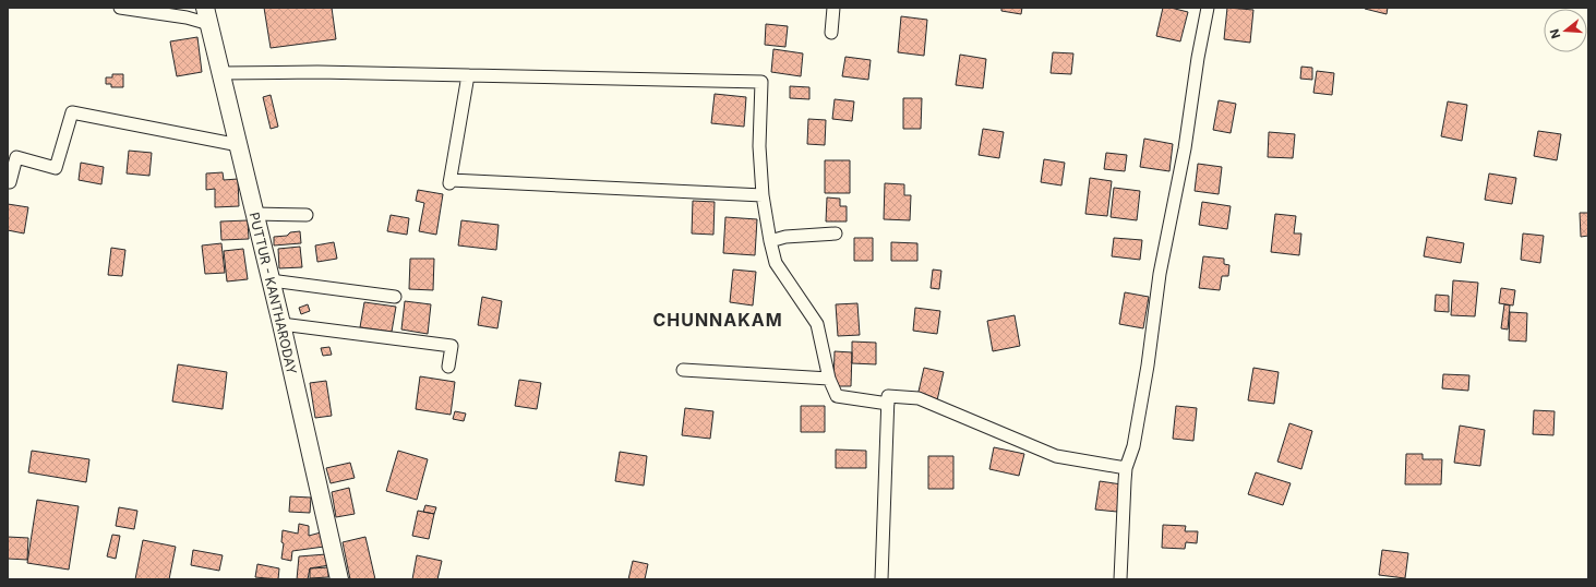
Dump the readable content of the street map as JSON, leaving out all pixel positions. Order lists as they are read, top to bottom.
{
  "streets": {
    "main road": ["PUTTUR - KANTHARODAY"]
  },
  "districts": ["CHUNNAKAM"],
  "north": "left"
}
